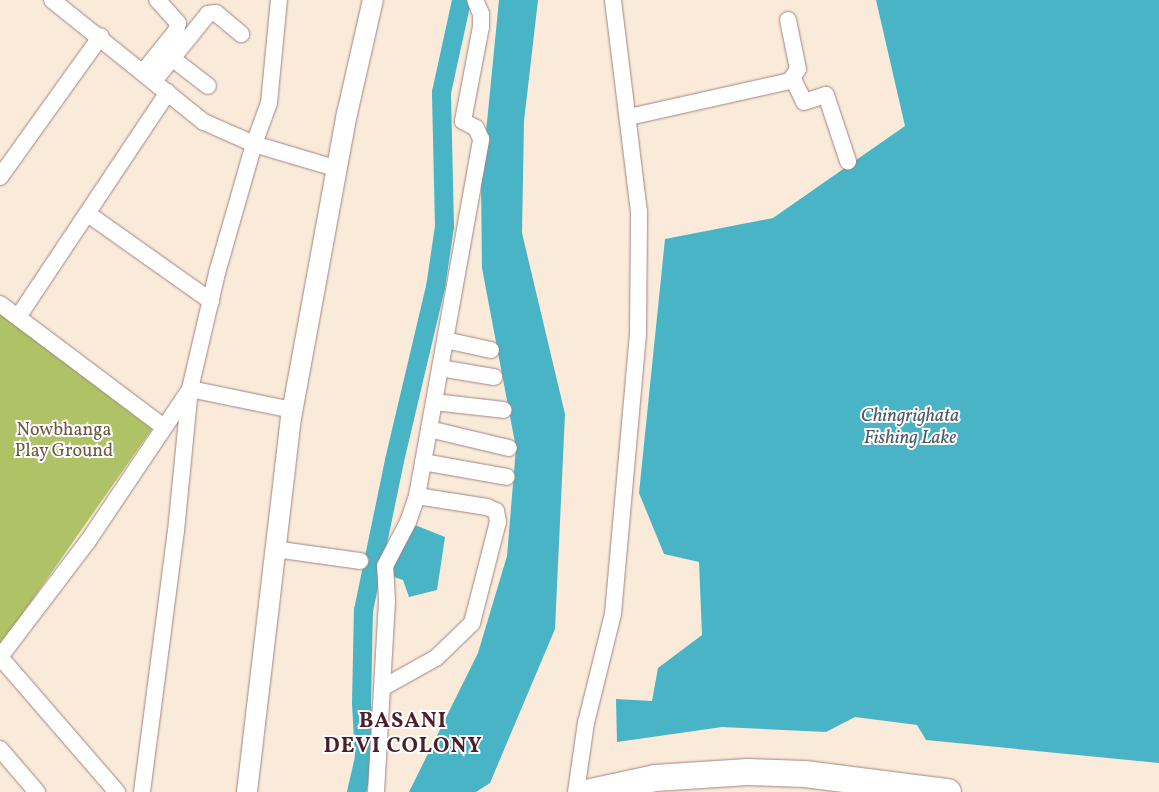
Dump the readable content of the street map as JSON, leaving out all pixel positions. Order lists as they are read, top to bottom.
{
  "districts": ["BASANI DEVI COLONY"],
  "water": ["Chingrighata Fishing Lake"],
  "parks": ["Nowbhanga Play Ground"]
}
